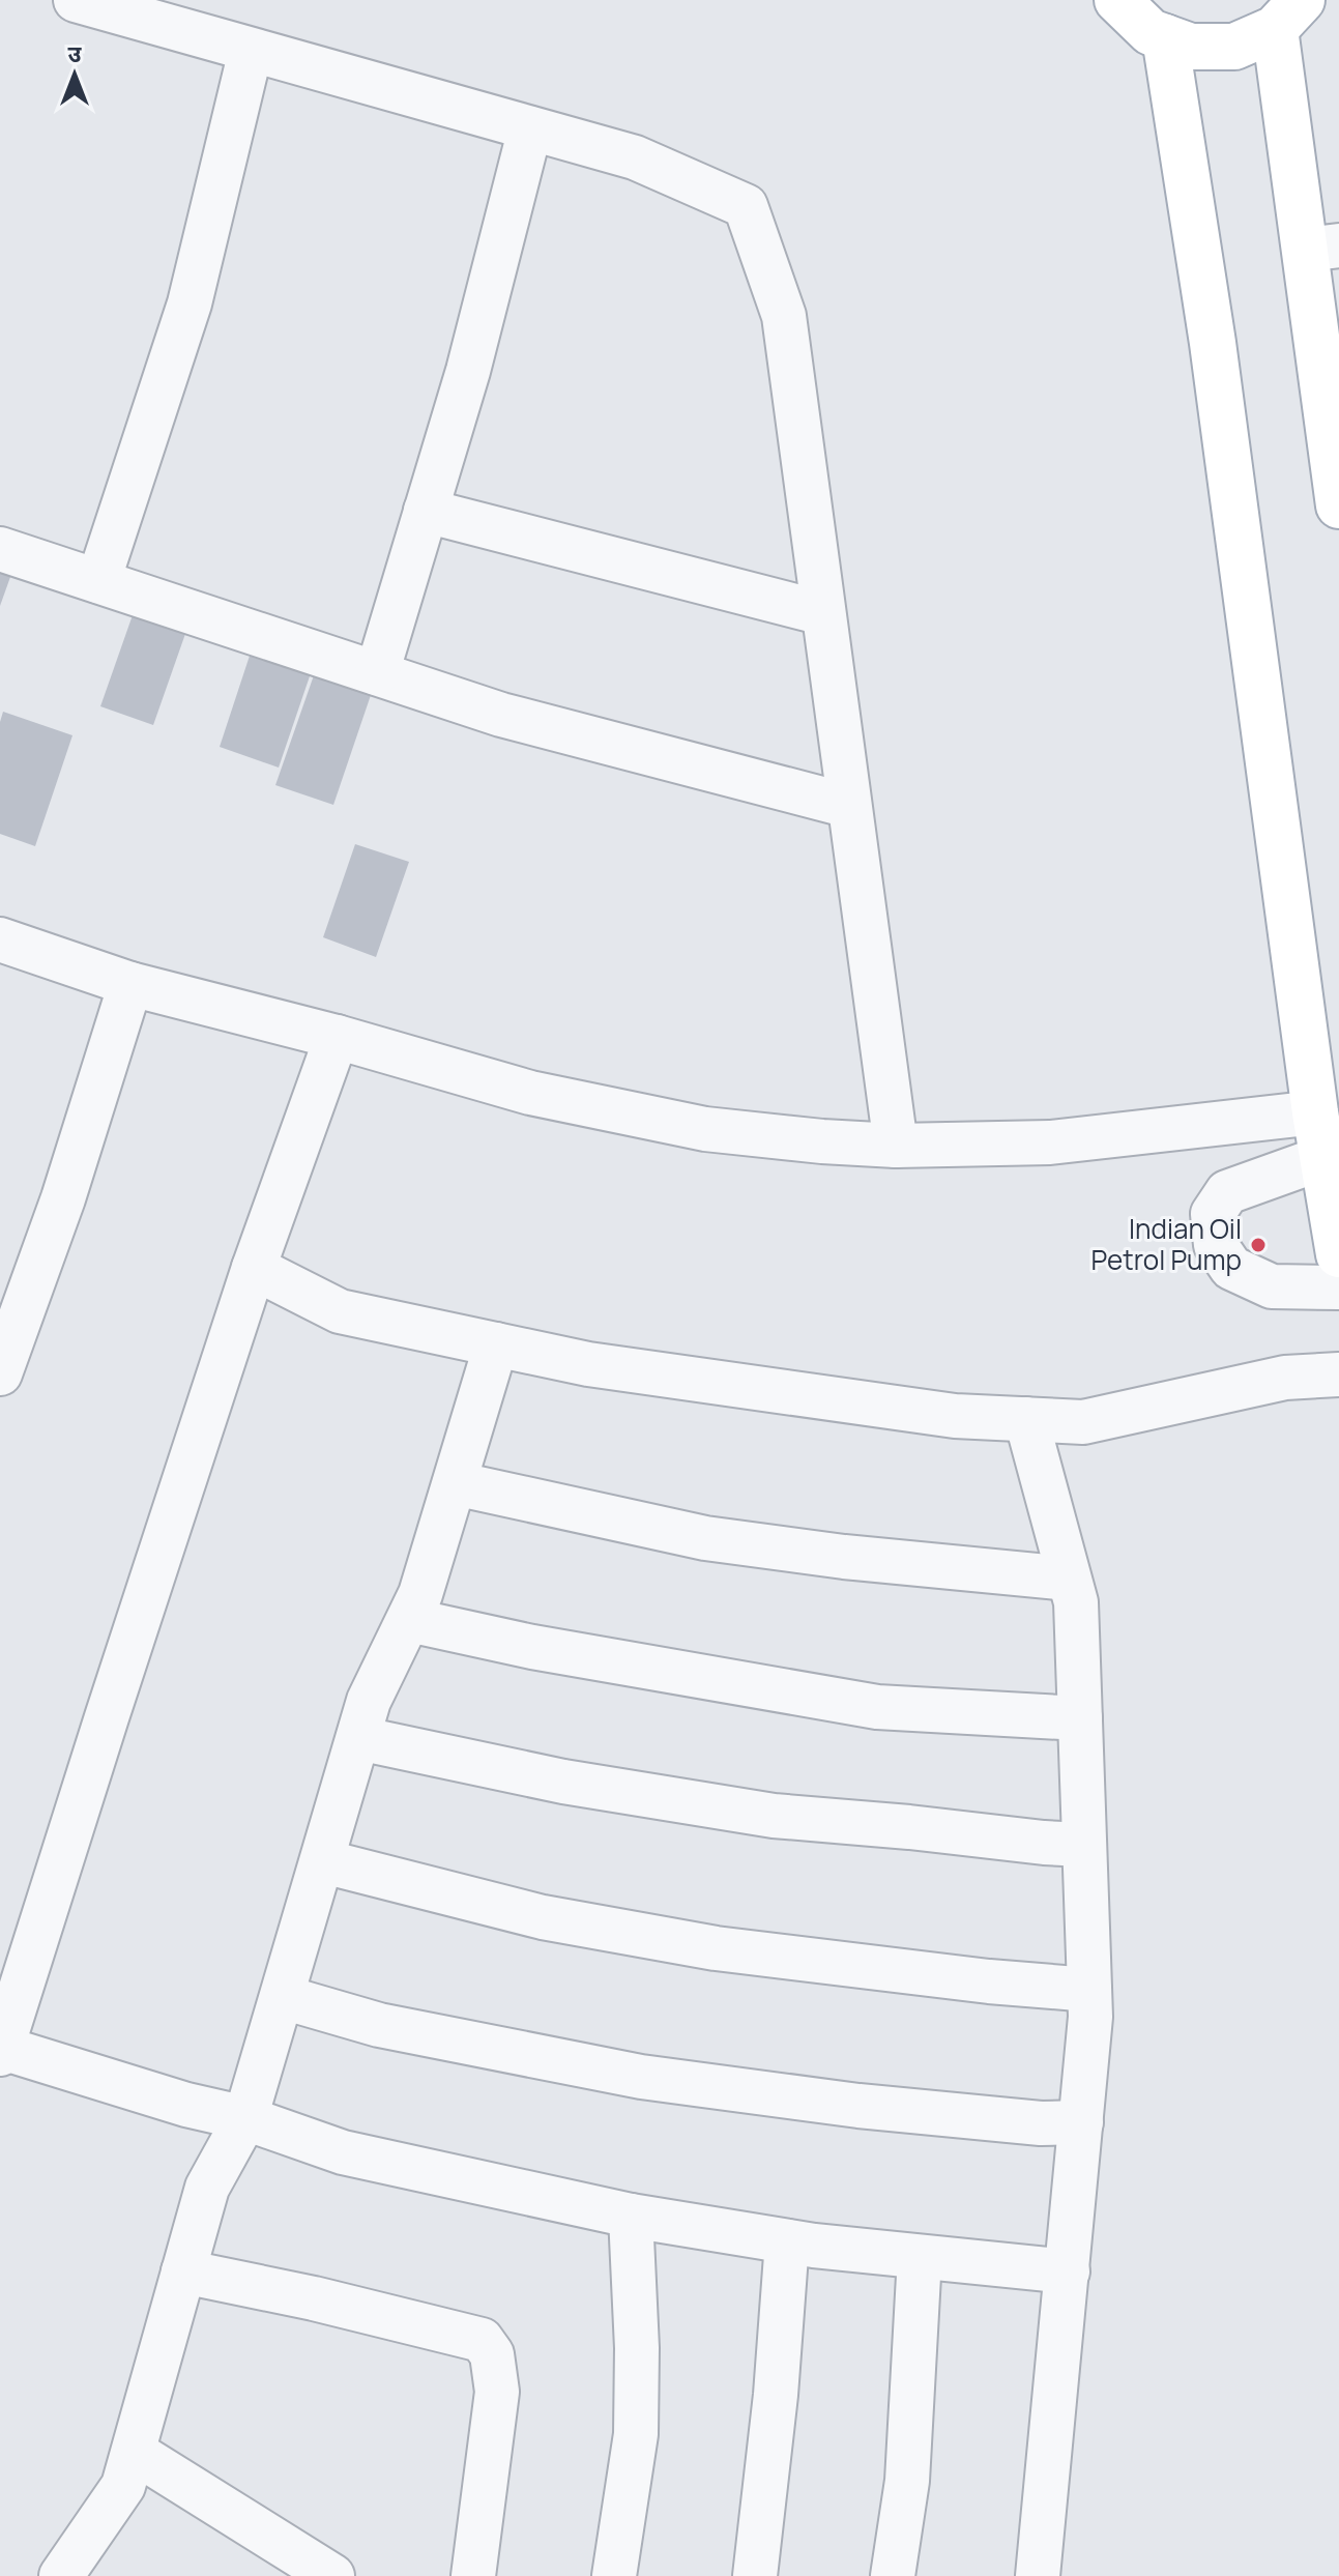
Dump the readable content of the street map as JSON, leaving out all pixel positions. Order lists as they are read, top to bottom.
{
  "places": ["Indian Oil Petrol Pump"],
  "north": "top"
}
